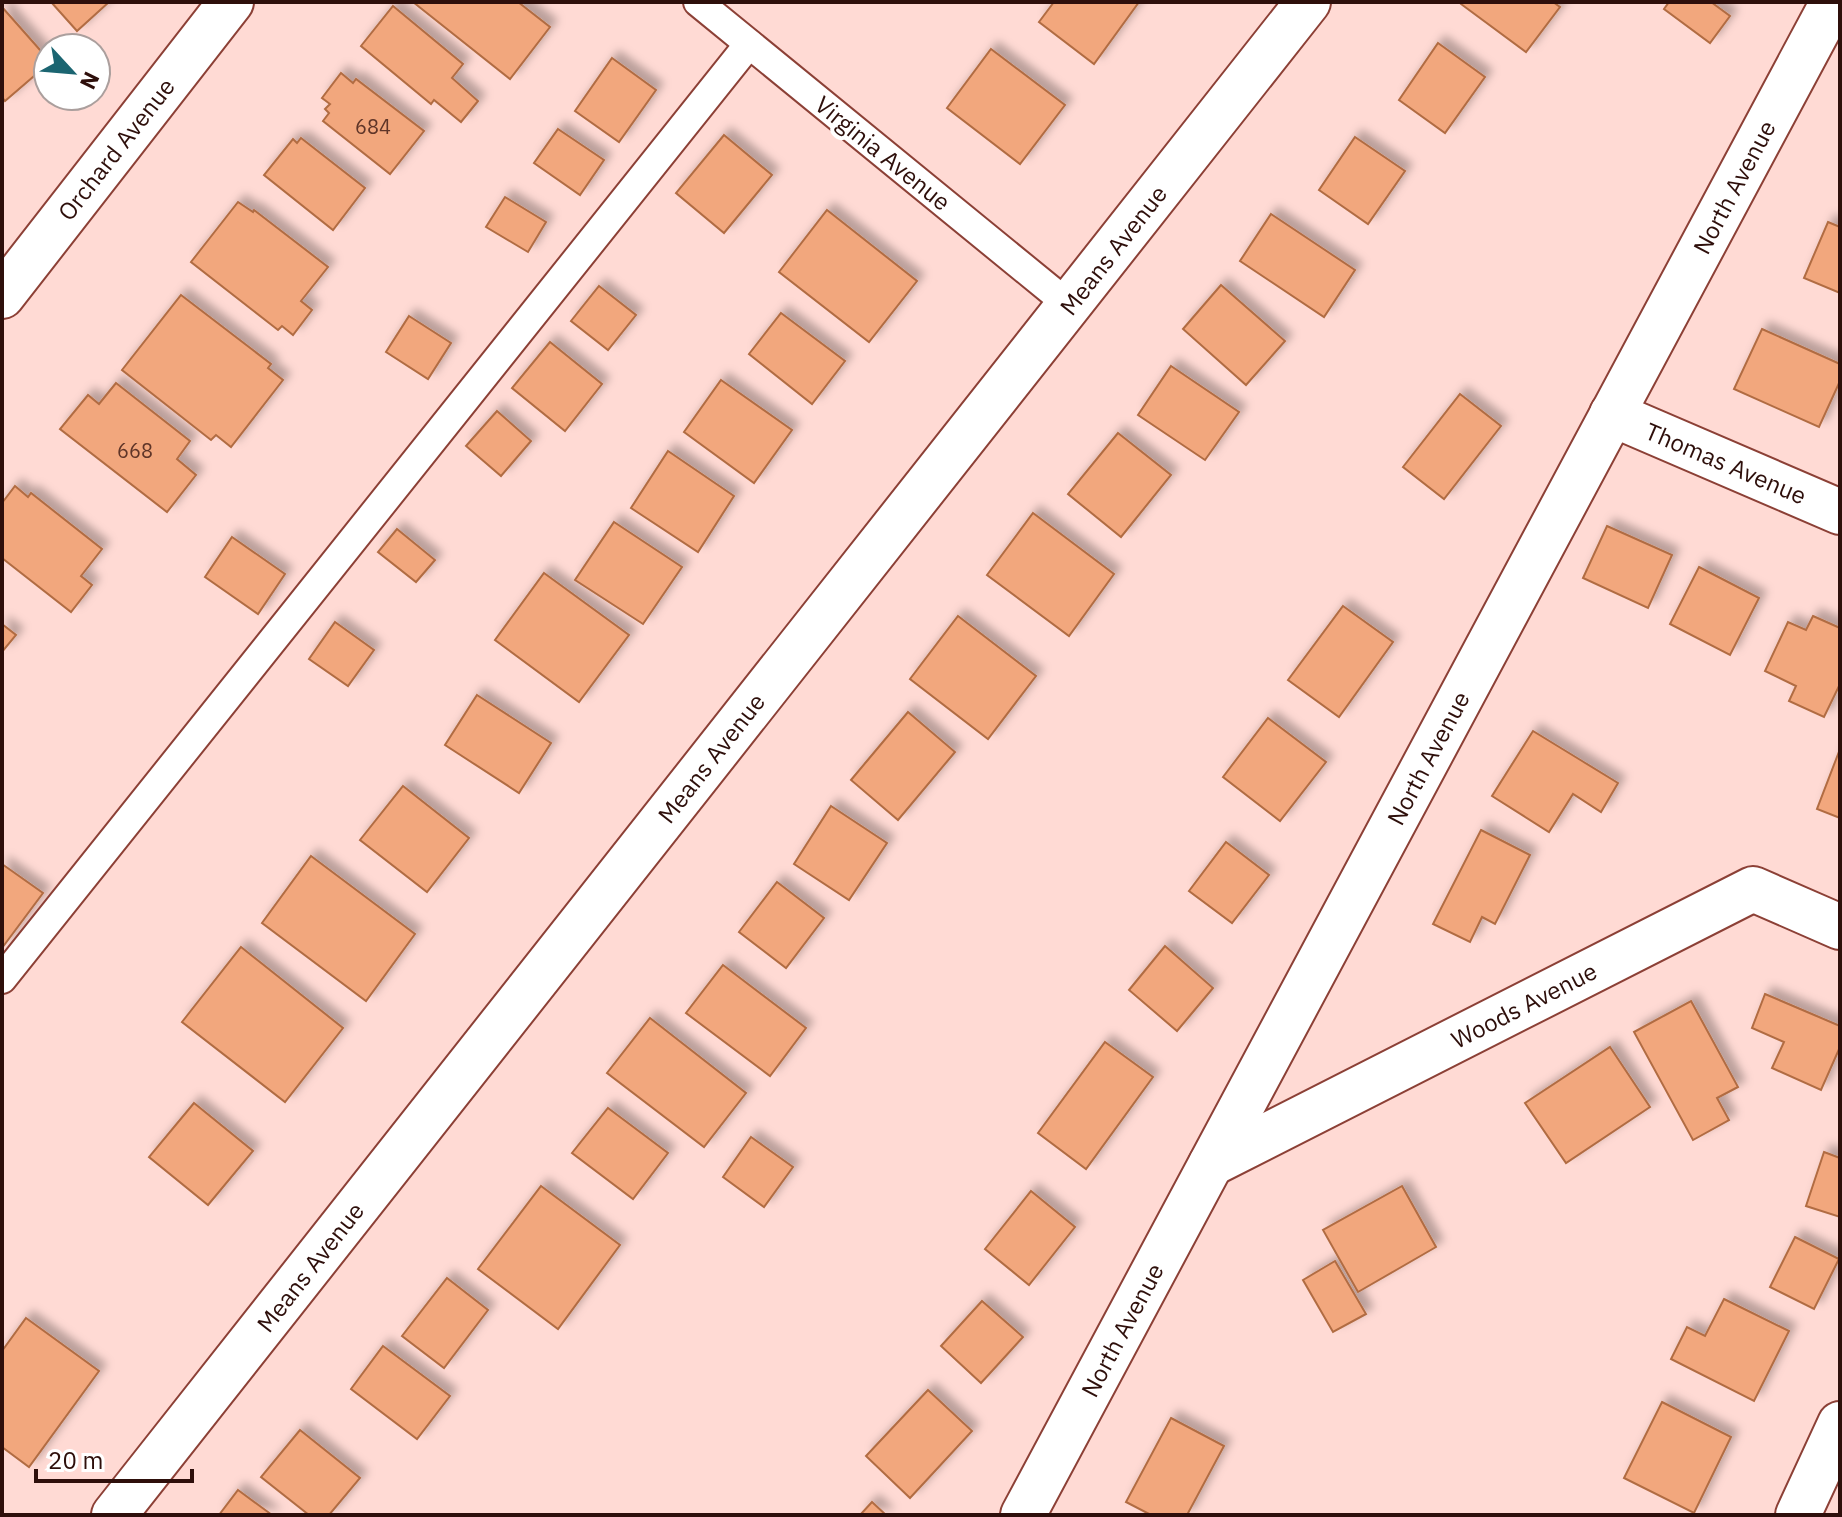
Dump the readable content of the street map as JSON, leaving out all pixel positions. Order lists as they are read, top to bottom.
{
  "streets": {
    "street": [
      "Orchard Avenue",
      "North Avenue",
      "Means Avenue",
      "Thomas Avenue",
      "Woods Avenue"
    ],
    "lane": ["Virginia Avenue"]
  },
  "crossings": [
    ["Virginia Avenue", "Means Avenue"],
    ["North Avenue", "Thomas Avenue"],
    ["North Avenue", "Woods Avenue"]
  ],
  "house_numbers": ["684", "668"],
  "scale_bar": "20 m",
  "north": "bottom right"
}
